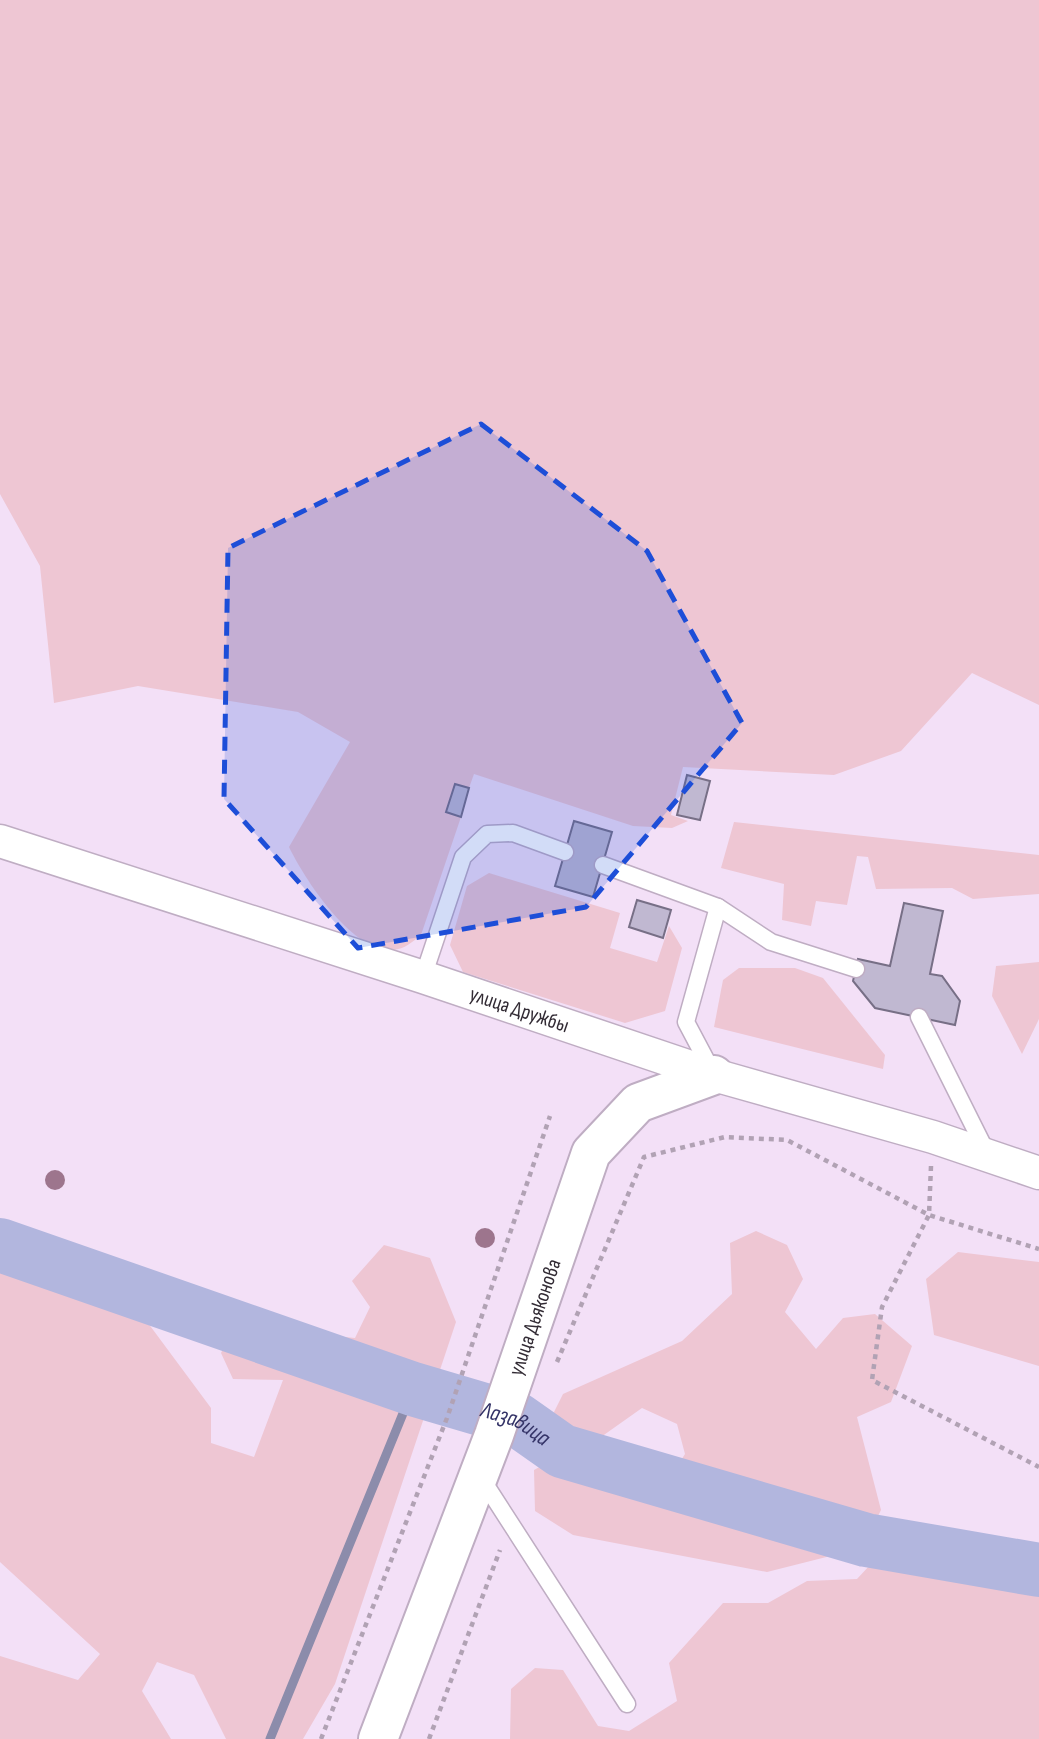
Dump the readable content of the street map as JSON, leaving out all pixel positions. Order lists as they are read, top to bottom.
{
  "streets": {
    "street": ["улица Дружбы", "улица Дьяконова"]
  },
  "crossings": [
    ["улица Дружбы", "улица Дьяконова"]
  ],
  "water": ["Лазавица"]
}
